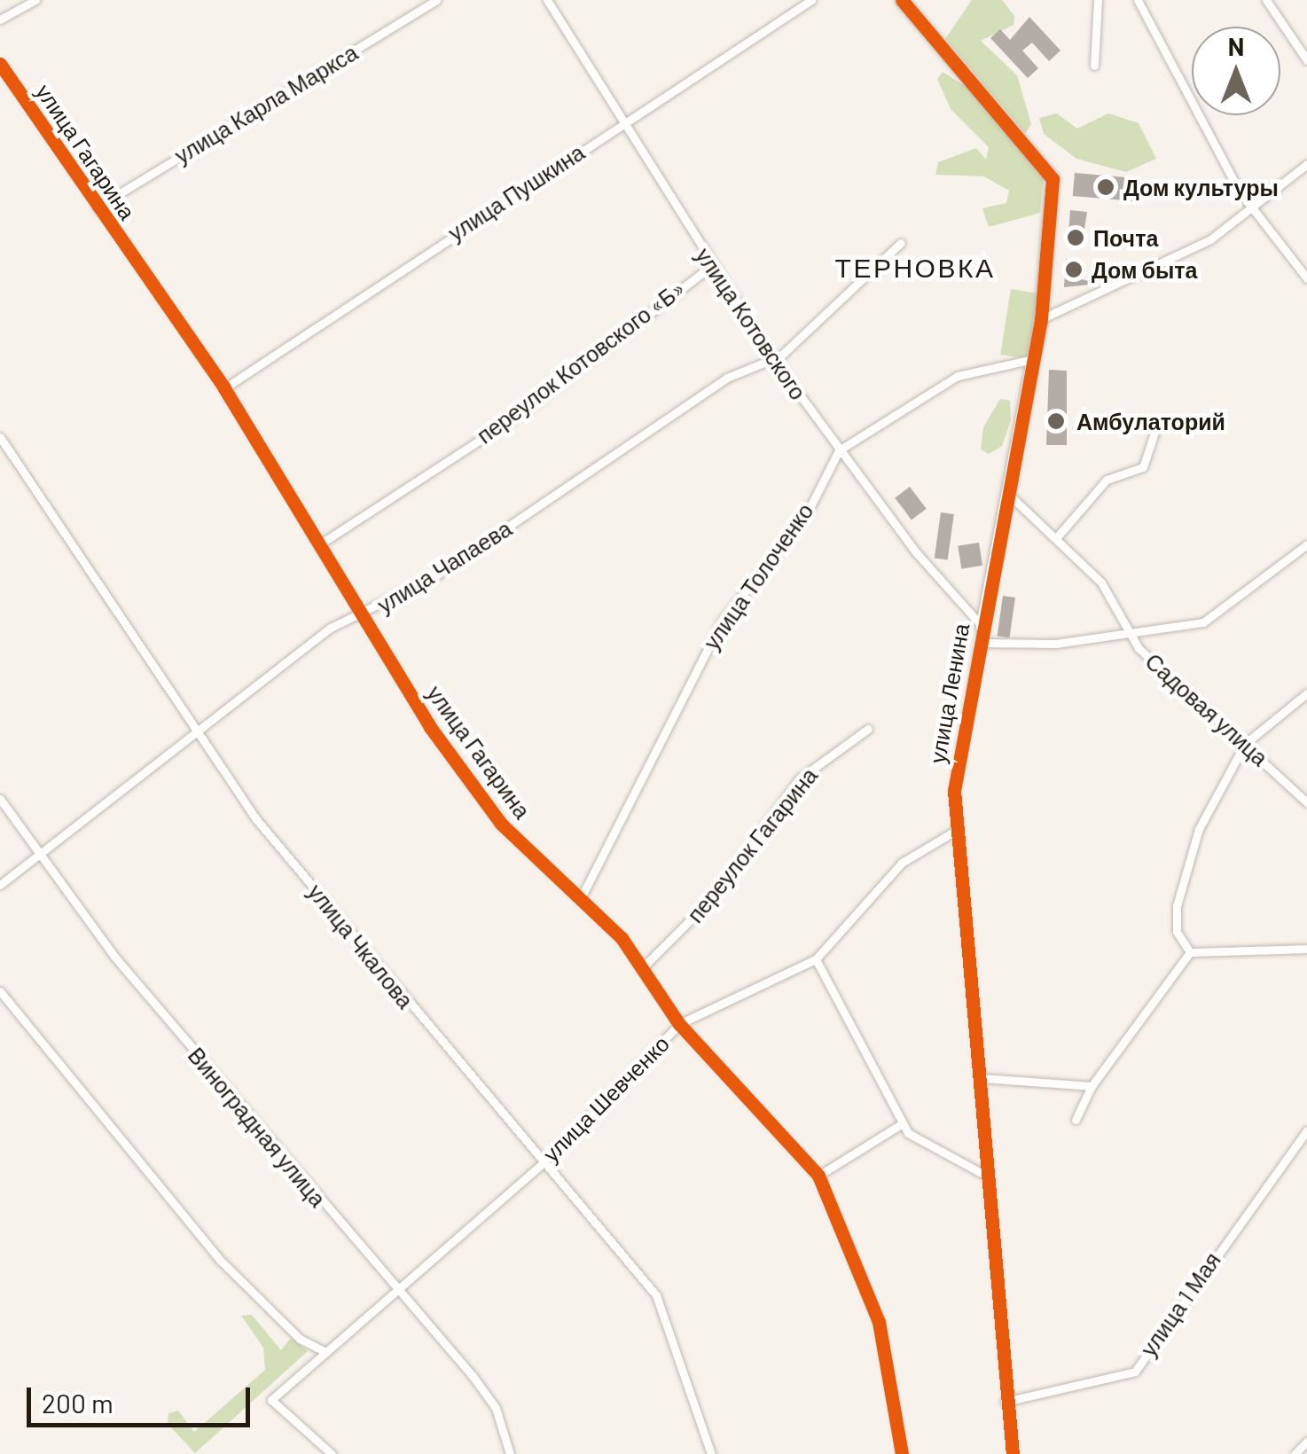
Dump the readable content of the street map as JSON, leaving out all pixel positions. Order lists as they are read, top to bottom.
{
  "streets": {
    "street": [
      "улица Карла Маркса",
      "улица Гагарина",
      "улица Пушкина",
      "улица Котовского",
      "переулок Котовского «Б»",
      "улица Чапаева",
      "улица Толоченко",
      "улица Ленина",
      "Садовая улица",
      "переулок Гагарина",
      "улица Чкалова",
      "улица Шевченко",
      "Виноградная улица",
      "улица 1 Мая"
    ]
  },
  "crossings": [
    ["улица Карла Маркса", "улица Гагарина"],
    ["улица Гагарина", "улица Пушкина"],
    ["улица Гагарина", "переулок Котовского «Б»"],
    ["улица Гагарина", "улица Чапаева"],
    ["улица Гагарина", "улица Толоченко"],
    ["улица Гагарина", "переулок Гагарина"],
    ["улица Гагарина", "улица Шевченко"],
    ["улица Пушкина", "улица Котовского"],
    ["улица Котовского", "переулок Котовского «Б»"],
    ["улица Котовского", "улица Чапаева"],
    ["улица Котовского", "улица Толоченко"],
    ["улица Котовского", "улица Ленина"],
    ["улица Чапаева", "улица Чкалова"],
    ["улица Чапаева", "Виноградная улица"],
    ["улица Ленина", "Садовая улица"],
    ["улица Ленина", "улица Шевченко"],
    ["улица Ленина", "улица 1 Мая"],
    ["улица Чкалова", "улица Шевченко"],
    ["улица Шевченко", "Виноградная улица"]
  ],
  "districts": ["ТЕРНОВКА"],
  "places": [
    "Дом культуры",
    "Почта",
    "Дом быта",
    "Амбулаторий"
  ],
  "scale_bar": "200 m",
  "north": "top"
}
